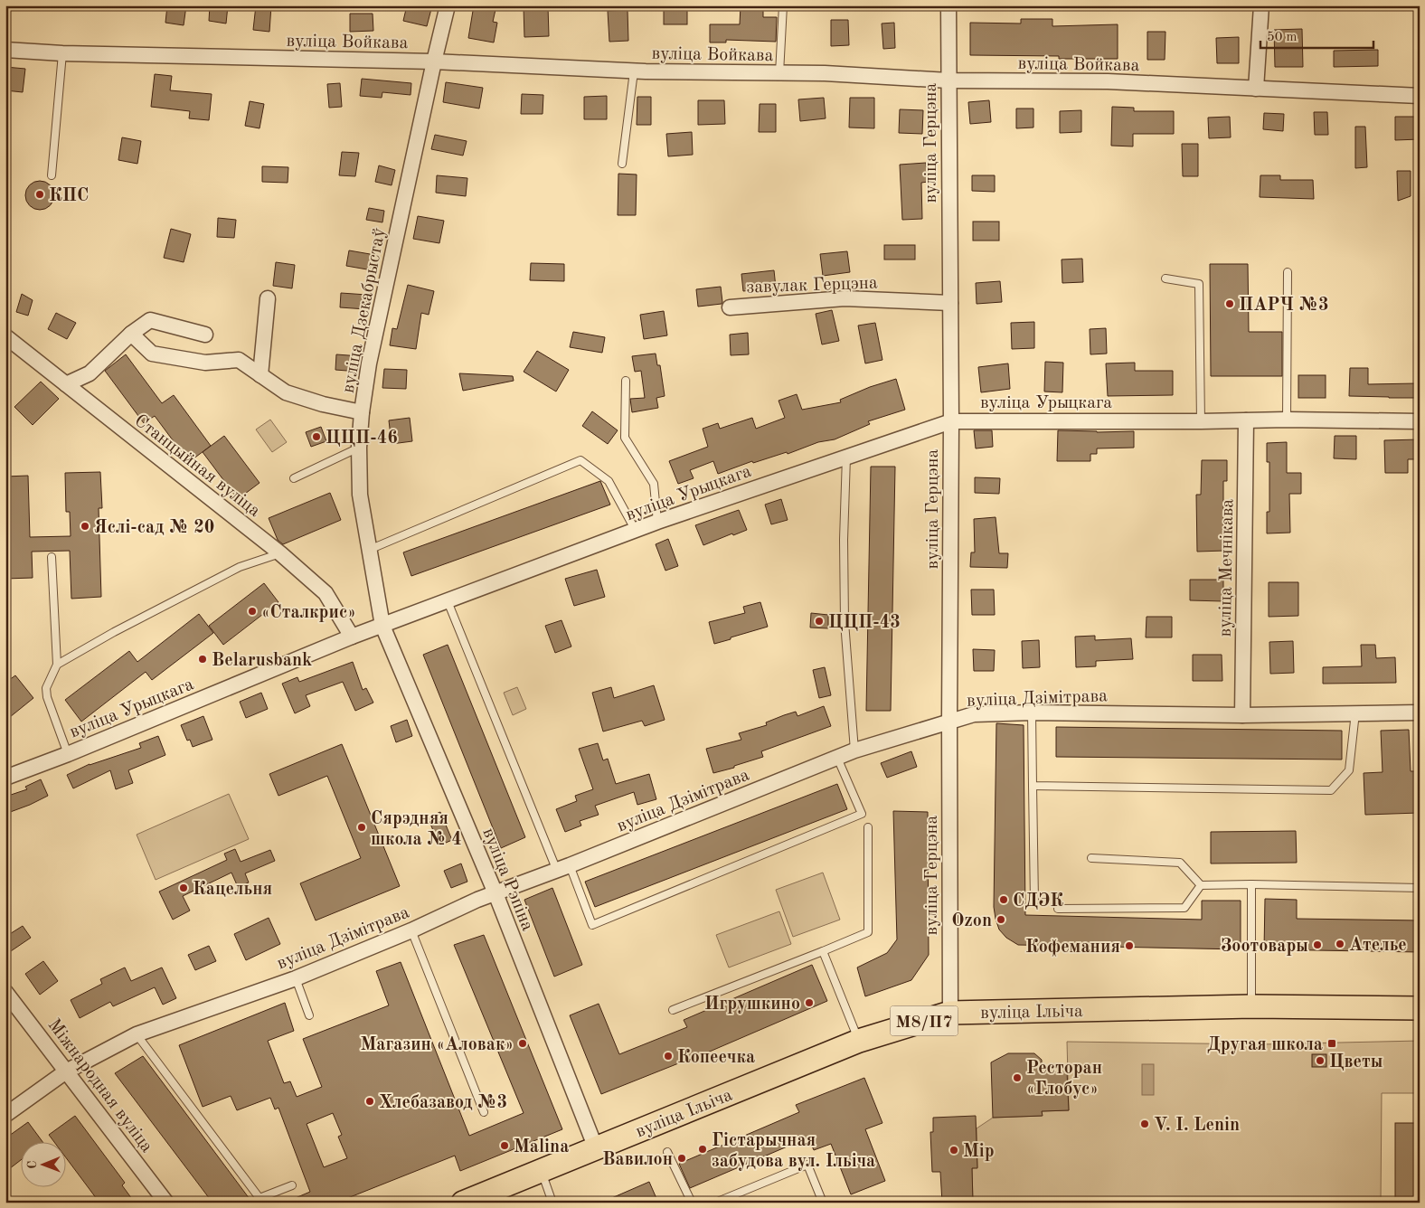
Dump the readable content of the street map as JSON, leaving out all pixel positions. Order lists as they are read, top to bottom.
{
  "streets": {
    "main road": ["вуліца Ільіча", "М8/П7"],
    "street": [
      "вуліца Войкава",
      "вуліца Герцэна",
      "завулак Герцэна",
      "вуліца Дзекабрыстаў",
      "вуліца Урыцкага",
      "Станцыйная вуліца",
      "вуліца Мечнікава",
      "вуліца Дзімітрава",
      "вуліца Рэпіна",
      "Міжнародная вуліца"
    ]
  },
  "crossings": [
    ["вуліца Войкава", "вуліца Герцэна"],
    ["вуліца Войкава", "вуліца Дзекабрыстаў"],
    ["вуліца Герцэна", "завулак Герцэна"],
    ["вуліца Герцэна", "вуліца Урыцкага"],
    ["вуліца Герцэна", "вуліца Дзімітрава"],
    ["вуліца Герцэна", "вуліца Ільіча"],
    ["вуліца Дзекабрыстаў", "вуліца Урыцкага"],
    ["вуліца Дзекабрыстаў", "вуліца Рэпіна"],
    ["вуліца Урыцкага", "Станцыйная вуліца"],
    ["вуліца Урыцкага", "вуліца Мечнікава"],
    ["вуліца Урыцкага", "вуліца Рэпіна"],
    ["вуліца Мечнікава", "вуліца Дзімітрава"],
    ["вуліца Дзімітрава", "вуліца Рэпіна"],
    ["вуліца Дзімітрава", "Міжнародная вуліца"],
    ["вуліца Рэпіна", "вуліца Ільіча"]
  ],
  "places": {
    "other": [
      "КПС",
      "ПАРЧ №3",
      "ЦЦП-46",
      "Яслі-сад № 20",
      "«Сталкрис»",
      "ЦЦП-43",
      "Belarusbank",
      "Сярэдняя школа № 4",
      "Кацельня",
      "СДЭК",
      "Ozon",
      "Ателье",
      "Зоотовары",
      "Кофемания",
      "Игрушкино",
      "Магазин «Аловак»",
      "Копеечка",
      "Цветы",
      "Ресторан «Глобус»",
      "Хлебазавод №3",
      "V. I. Lenin",
      "Malina",
      "Гістарычная забудова вул. Ільіча",
      "Мір",
      "Вавилон"
    ],
    "transit": ["Другая школа"]
  },
  "scale_bar": "50 m",
  "north": "left"
}
